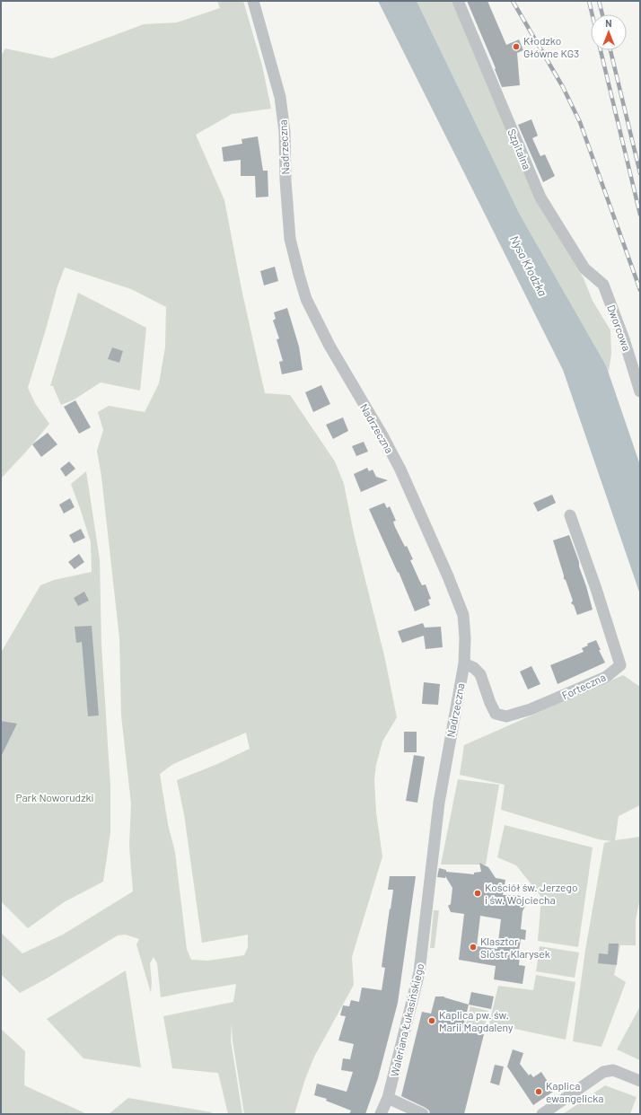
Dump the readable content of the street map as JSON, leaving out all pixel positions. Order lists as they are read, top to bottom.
{
  "streets": {
    "street": [
      "Nadrzeczna",
      "Szpitalna",
      "Dworcowa",
      "Forteczna",
      "Waleriana Łukasińskiego"
    ]
  },
  "crossings": [
    ["Nadrzeczna", "Forteczna"],
    ["Nadrzeczna", "Waleriana Łukasińskiego"],
    ["Szpitalna", "Dworcowa"]
  ],
  "water": ["Nysa Kłodzka"],
  "parks": ["Park Noworudzki"],
  "places": [
    "Kłodzko Główne KG3",
    "Kościół św. Jerzego i św. Wojciecha",
    "Klasztor Sióstr Klarysek",
    "Kaplica pw. św. Marii Magdaleny",
    "Kaplica ewangelicka"
  ],
  "north": "top"
}
